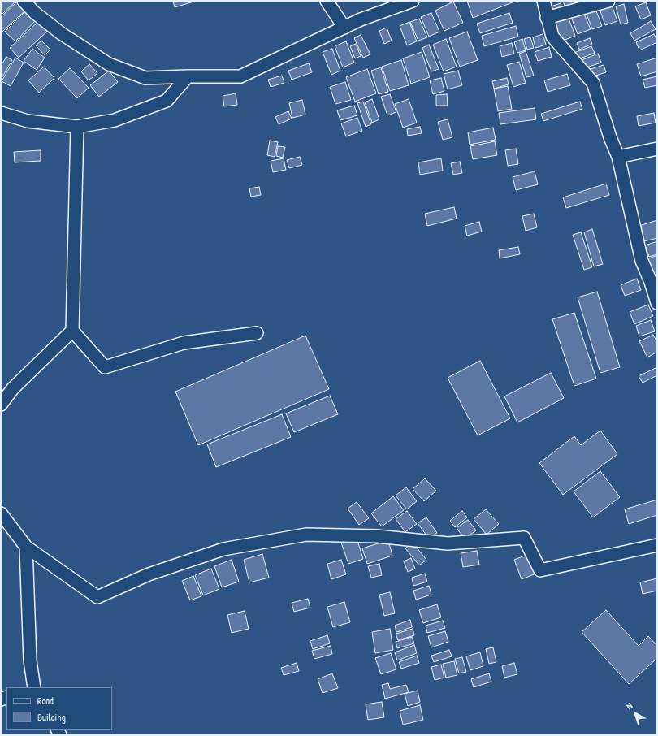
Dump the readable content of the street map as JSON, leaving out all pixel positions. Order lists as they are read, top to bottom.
{
  "legend": ["Road", "Building"],
  "north": "top left"
}
